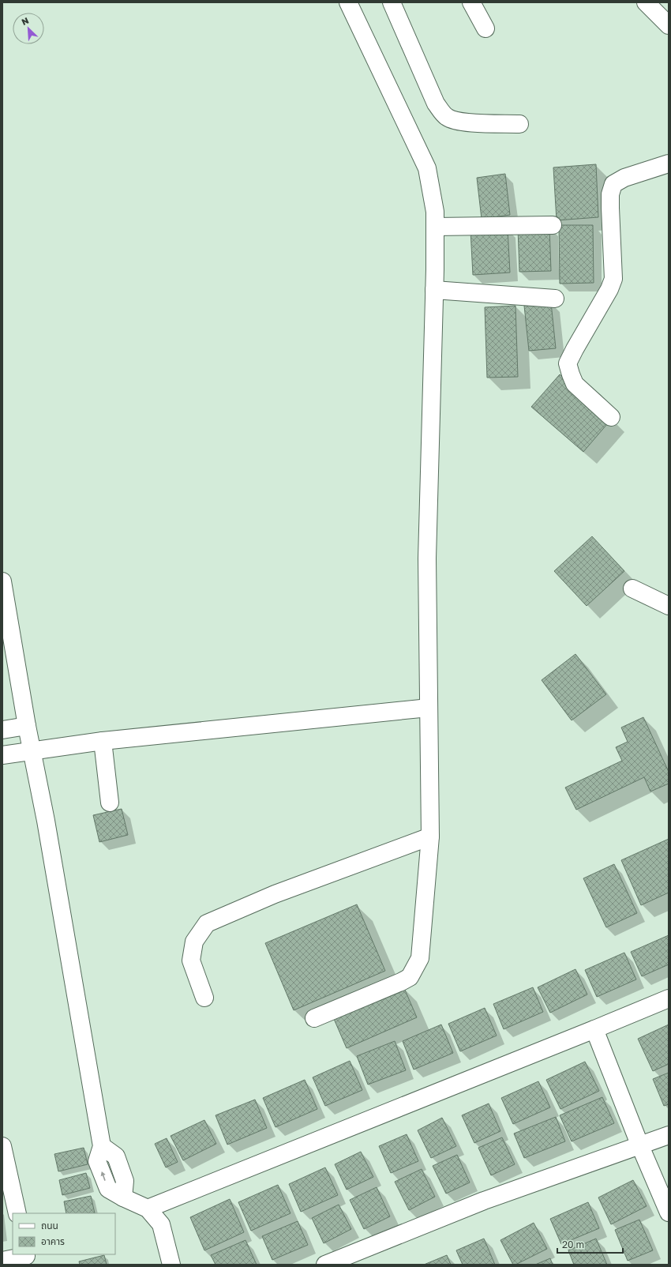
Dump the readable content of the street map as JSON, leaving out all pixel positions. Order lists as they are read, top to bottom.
{
  "legend": ["ถนน", "อาคาร"],
  "scale_bar": "20 m",
  "north": "top left"
}
